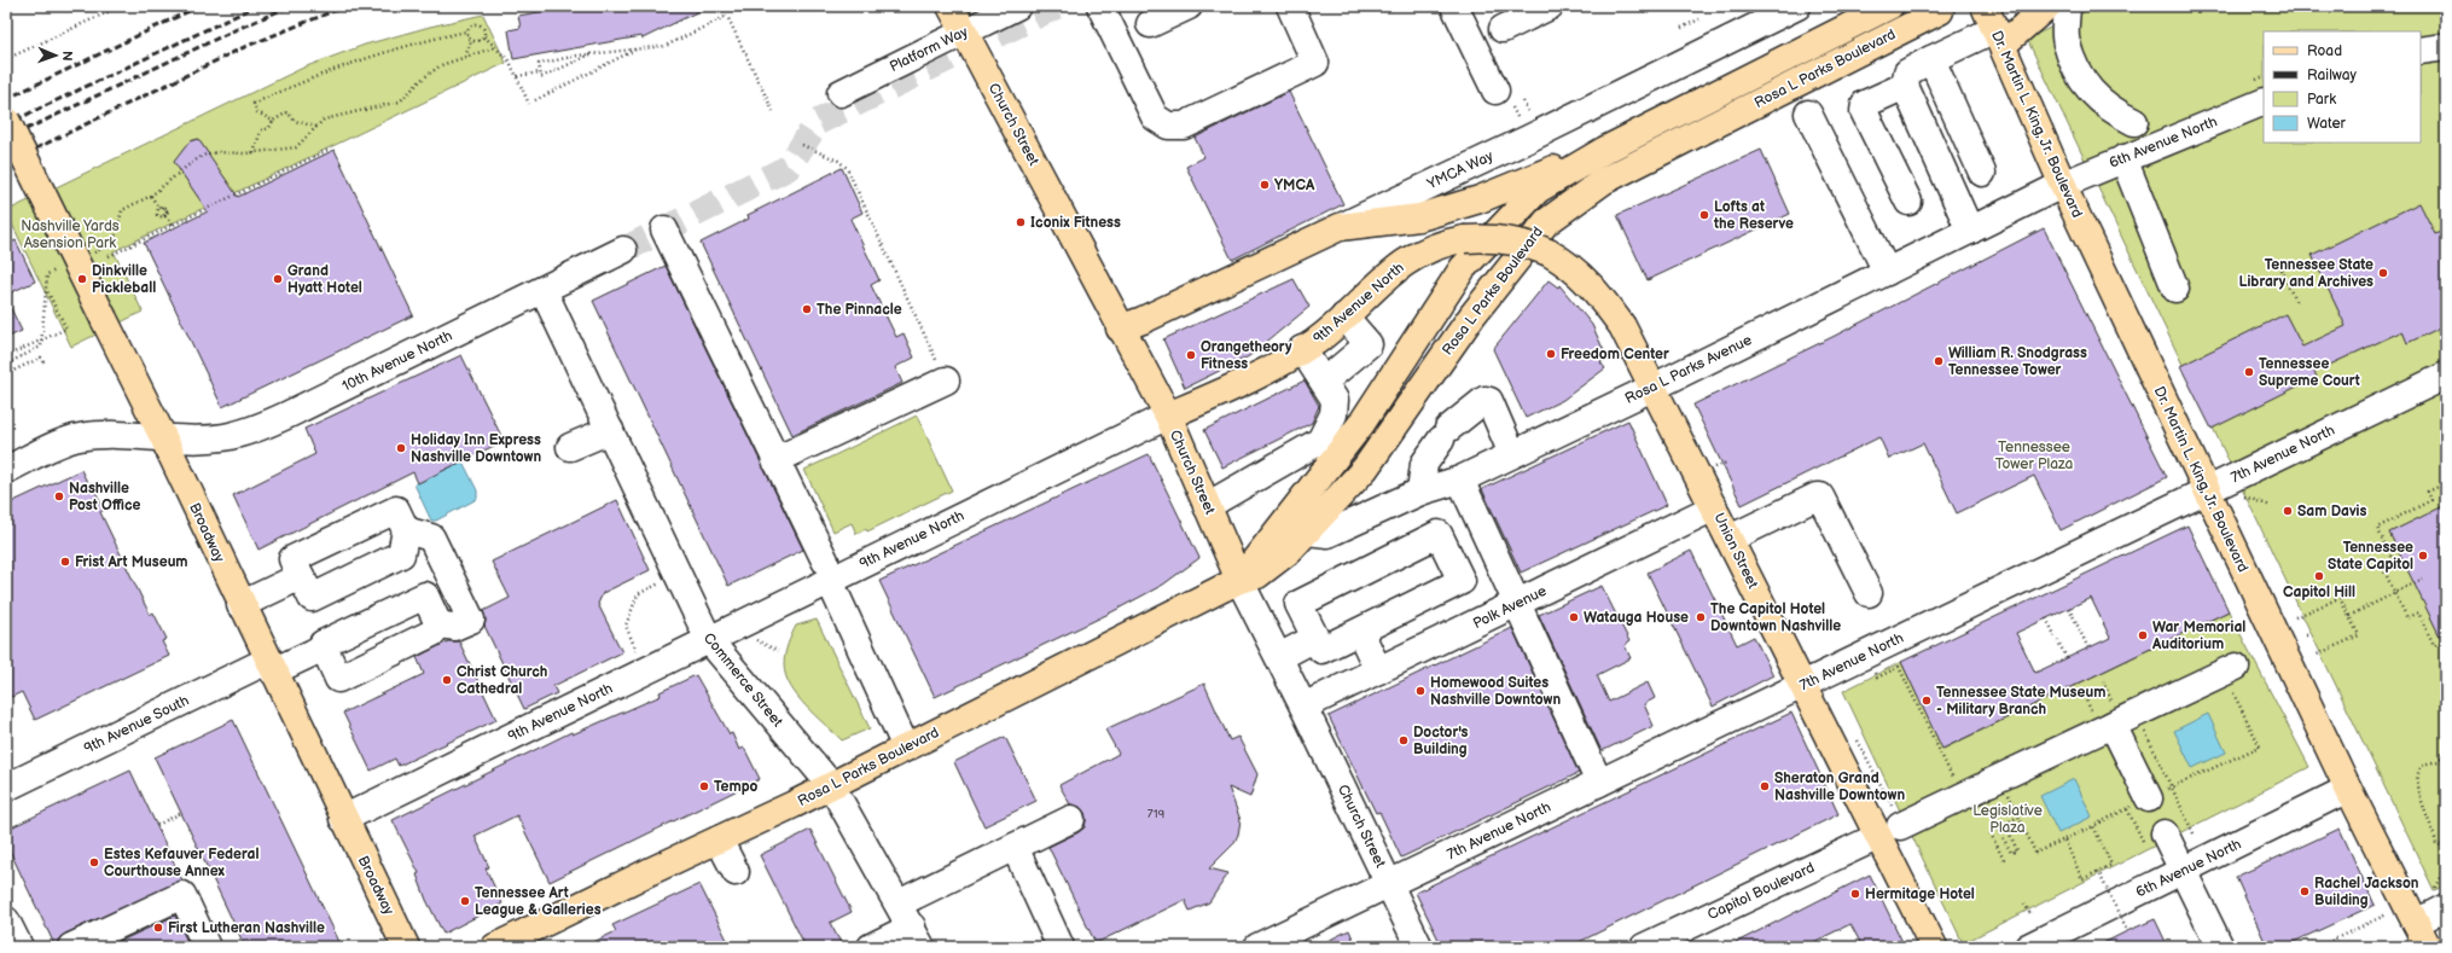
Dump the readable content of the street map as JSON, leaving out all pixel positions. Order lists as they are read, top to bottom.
{
  "streets": {
    "main road": [
      "Rosa L Parks Boulevard",
      "Church Street",
      "Dr. Martin L. King, Jr. Boulevard",
      "YMCA Way",
      "9th Avenue North",
      "Broadway",
      "Union Street"
    ],
    "street": [
      "Platform Way",
      "6th Avenue North",
      "10th Avenue North",
      "Rosa L Parks Avenue",
      "7th Avenue North",
      "Polk Avenue",
      "Commerce Street",
      "9th Avenue South",
      "Capitol Boulevard"
    ]
  },
  "crossings": [
    ["Platform Way", "Church Street"],
    ["Rosa L Parks Boulevard", "Church Street"],
    ["Rosa L Parks Boulevard", "Rosa L Parks Avenue"],
    ["Rosa L Parks Boulevard", "Commerce Street"],
    ["Church Street", "YMCA Way"],
    ["Church Street", "9th Avenue North"],
    ["Church Street", "7th Avenue North"],
    ["Church Street", "Polk Avenue"],
    ["Dr. Martin L. King, Jr. Boulevard", "6th Avenue North"],
    ["Dr. Martin L. King, Jr. Boulevard", "Rosa L Parks Avenue"],
    ["Dr. Martin L. King, Jr. Boulevard", "7th Avenue North"],
    ["6th Avenue North", "Rosa L Parks Avenue"],
    ["9th Avenue North", "Broadway"],
    ["9th Avenue North", "Union Street"],
    ["9th Avenue North", "Commerce Street"],
    ["10th Avenue North", "Broadway"],
    ["10th Avenue North", "Commerce Street"],
    ["Rosa L Parks Avenue", "Union Street"],
    ["7th Avenue North", "Union Street"],
    ["Broadway", "9th Avenue South"],
    ["Union Street", "Polk Avenue"],
    ["Union Street", "Capitol Boulevard"]
  ],
  "parks": ["Nashville Yards Asension Park", "Tennessee Tower Plaza", "Legislative Plaza"],
  "places": [
    "YMCA",
    "Lofts at the Reserve",
    "Iconix Fitness",
    "Tennessee State Library and Archives",
    "Dinkville Pickleball",
    "Grand Hyatt Hotel",
    "The Pinnacle",
    "Freedom Center",
    "Orangetheory Fitness",
    "William R. Snodgrass Tennessee Tower",
    "Tennessee Supreme Court",
    "Holiday Inn Express Nashville Downtown",
    "Nashville Post Office",
    "Sam Davis",
    "Tennessee State Capitol",
    "Frist Art Museum",
    "Capitol Hill",
    "Watauga House",
    "The Capitol Hotel Downtown Nashville",
    "War Memorial Auditorium",
    "Christ Church Cathedral",
    "Homewood Suites Nashville Downtown",
    "Tennessee State Museum - Military Branch",
    "Doctor's Building",
    "Tempo",
    "Sheraton Grand Nashville Downtown",
    "Estes Kefauver Federal Courthouse Annex",
    "Rachel Jackson Building",
    "Hermitage Hotel",
    "Tennessee Art League & Galleries",
    "First Lutheran Nashville"
  ],
  "house_numbers": ["719"],
  "legend": [
    "Road",
    "Railway",
    "Park",
    "Water"
  ],
  "north": "right"
}
